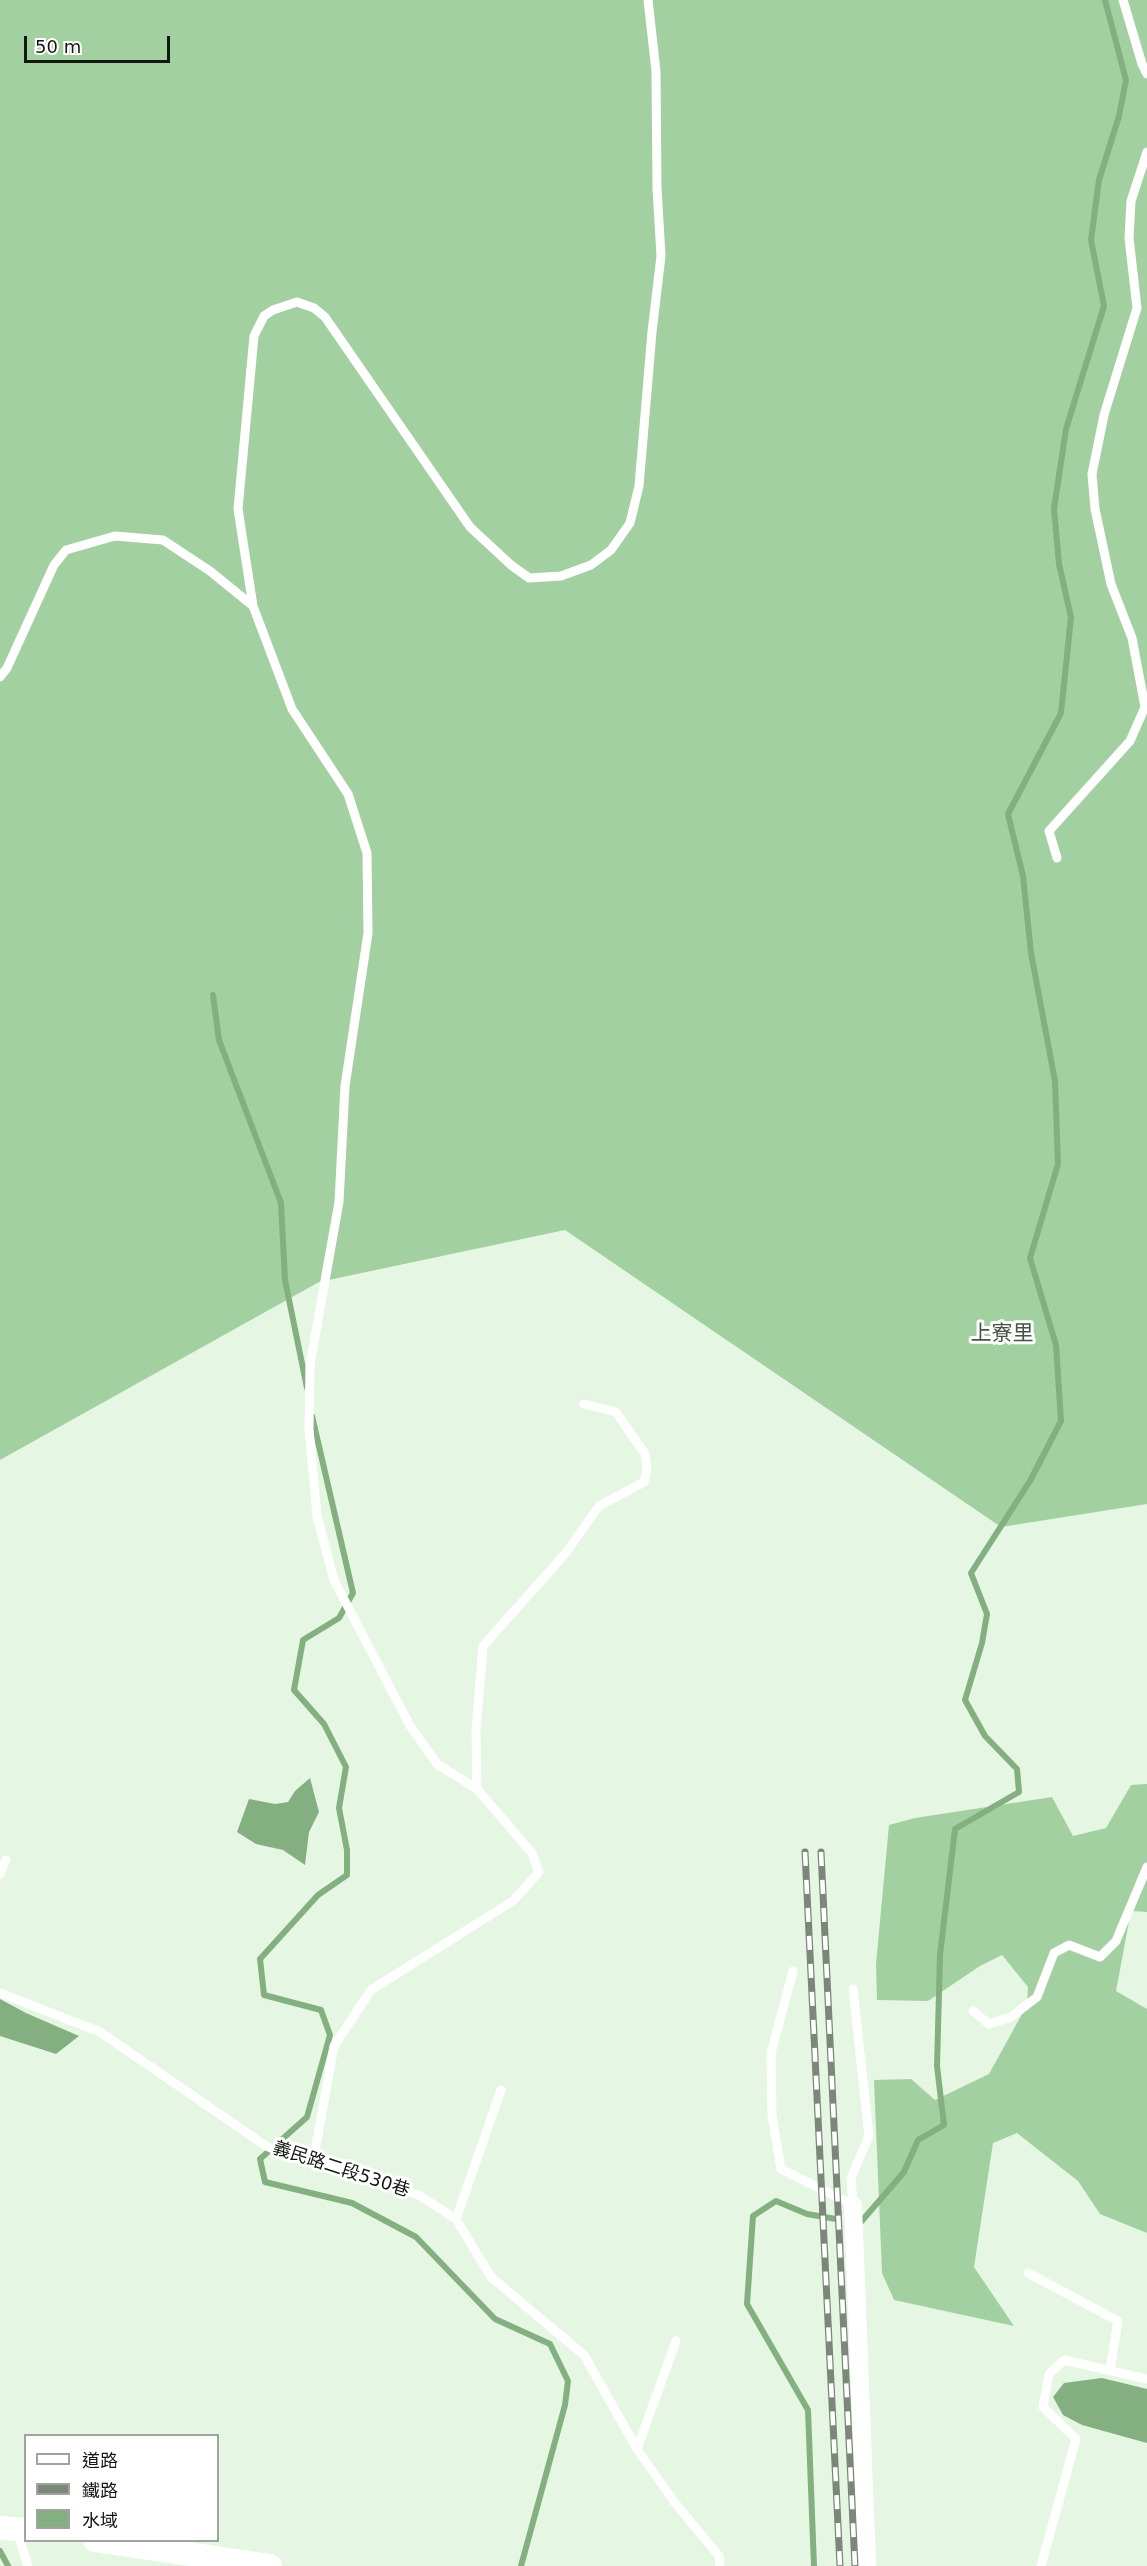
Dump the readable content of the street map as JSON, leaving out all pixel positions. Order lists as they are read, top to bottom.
{
  "streets": {
    "lane": ["義民路二段530巷"]
  },
  "districts": ["上寮里"],
  "legend": ["道路", "鐵路", "水域"],
  "scale_bar": "50 m"
}
